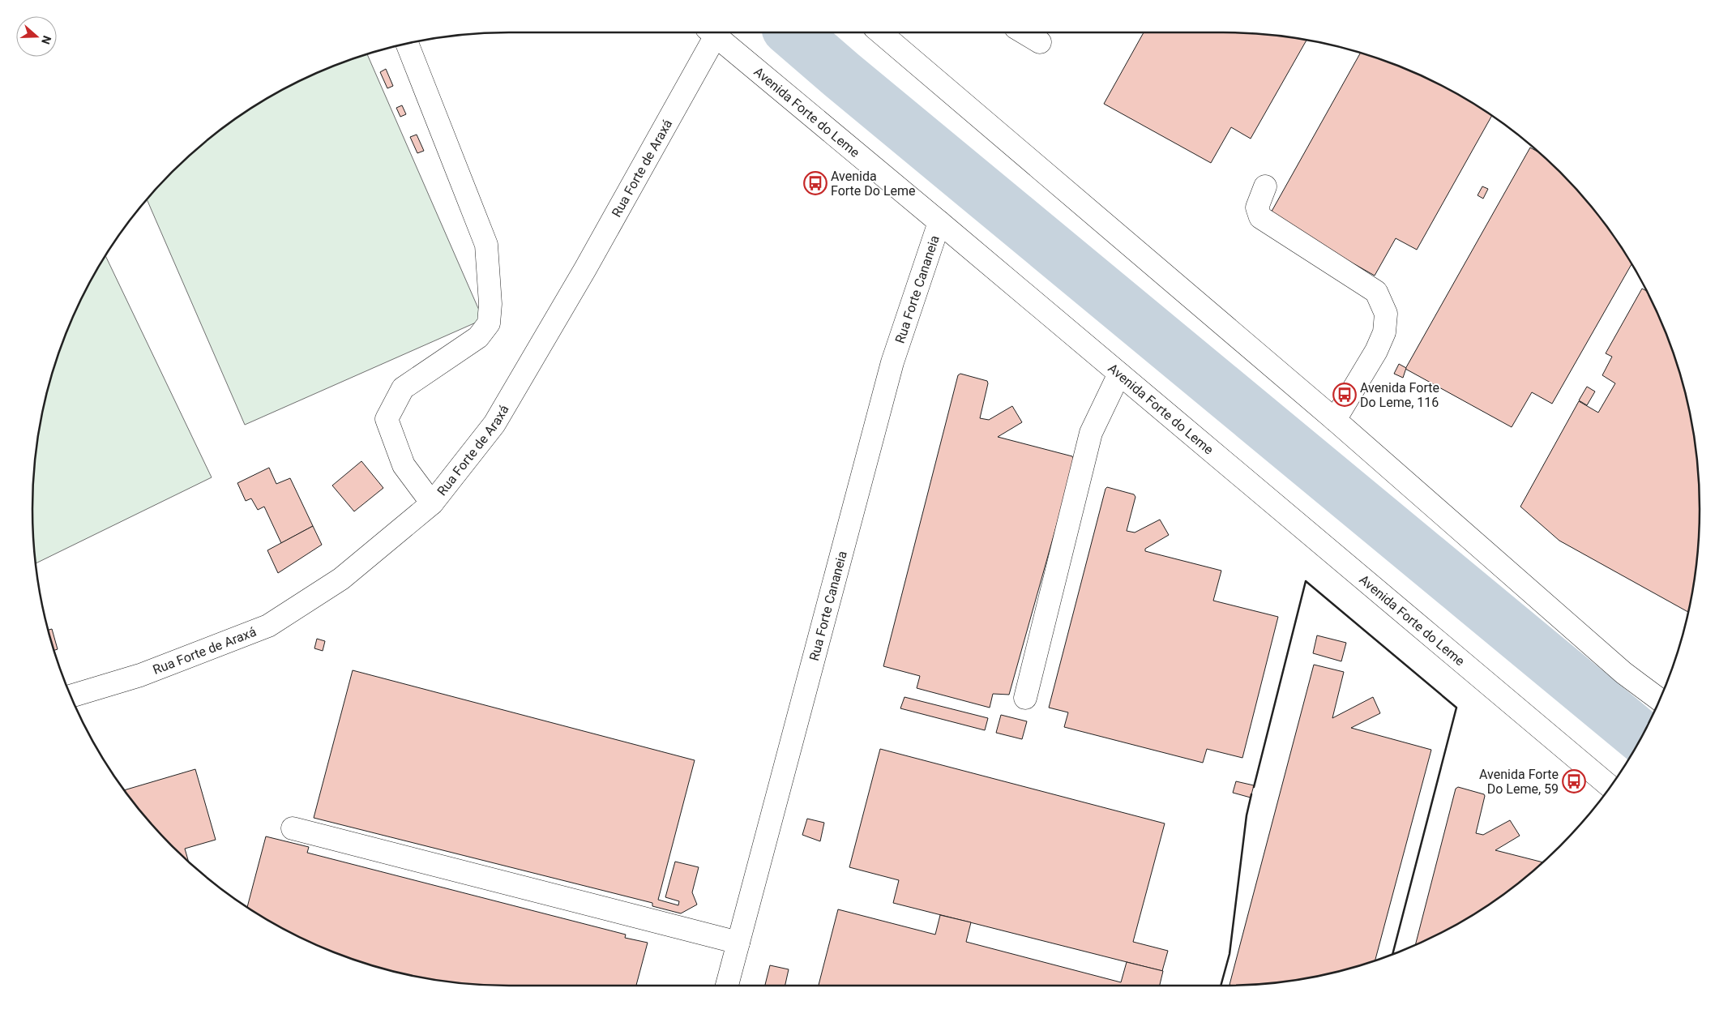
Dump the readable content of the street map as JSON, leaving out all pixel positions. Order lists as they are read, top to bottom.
{
  "streets": {
    "main road": ["Avenida Forte do Leme", "Rua Forte de Araxá", "Rua Forte Cananeia"]
  },
  "crossings": [
    ["Avenida Forte do Leme", "Rua Forte Cananeia"]
  ],
  "places": {
    "bus stop": ["Avenida Forte Do Leme", "Avenida Forte Do Leme, 116", "Avenida Forte Do Leme, 59"]
  },
  "north": "right"
}
